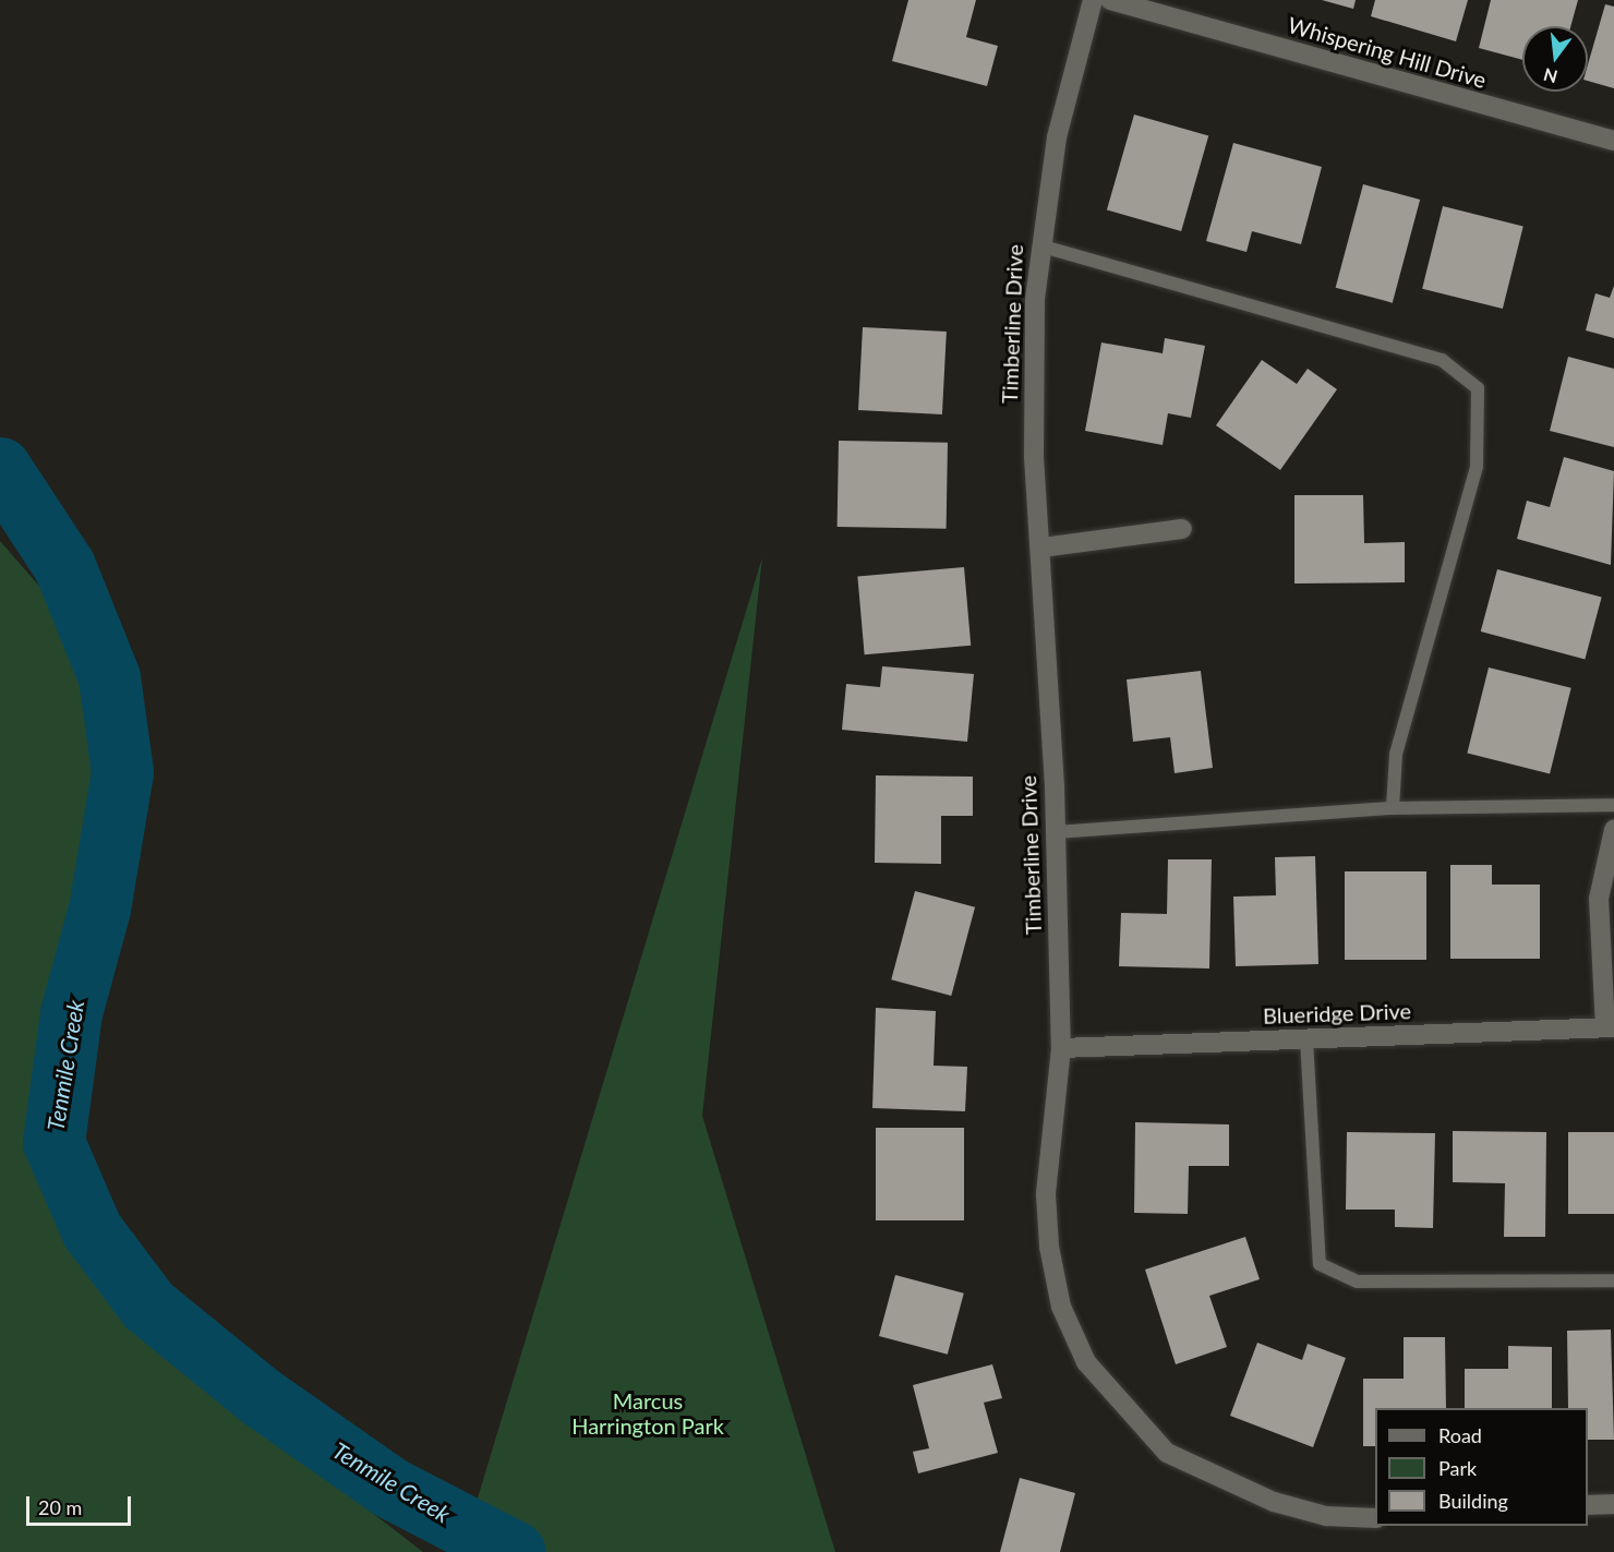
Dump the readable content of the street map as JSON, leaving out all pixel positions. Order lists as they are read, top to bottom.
{
  "streets": {
    "street": ["Whispering Hill Drive", "Timberline Drive", "Blueridge Drive"]
  },
  "crossings": [
    ["Timberline Drive", "Blueridge Drive"]
  ],
  "water": ["Tenmile Creek"],
  "parks": ["Marcus Harrington Park"],
  "legend": ["Road", "Park", "Building"],
  "scale_bar": "20 m",
  "north": "bottom"
}
